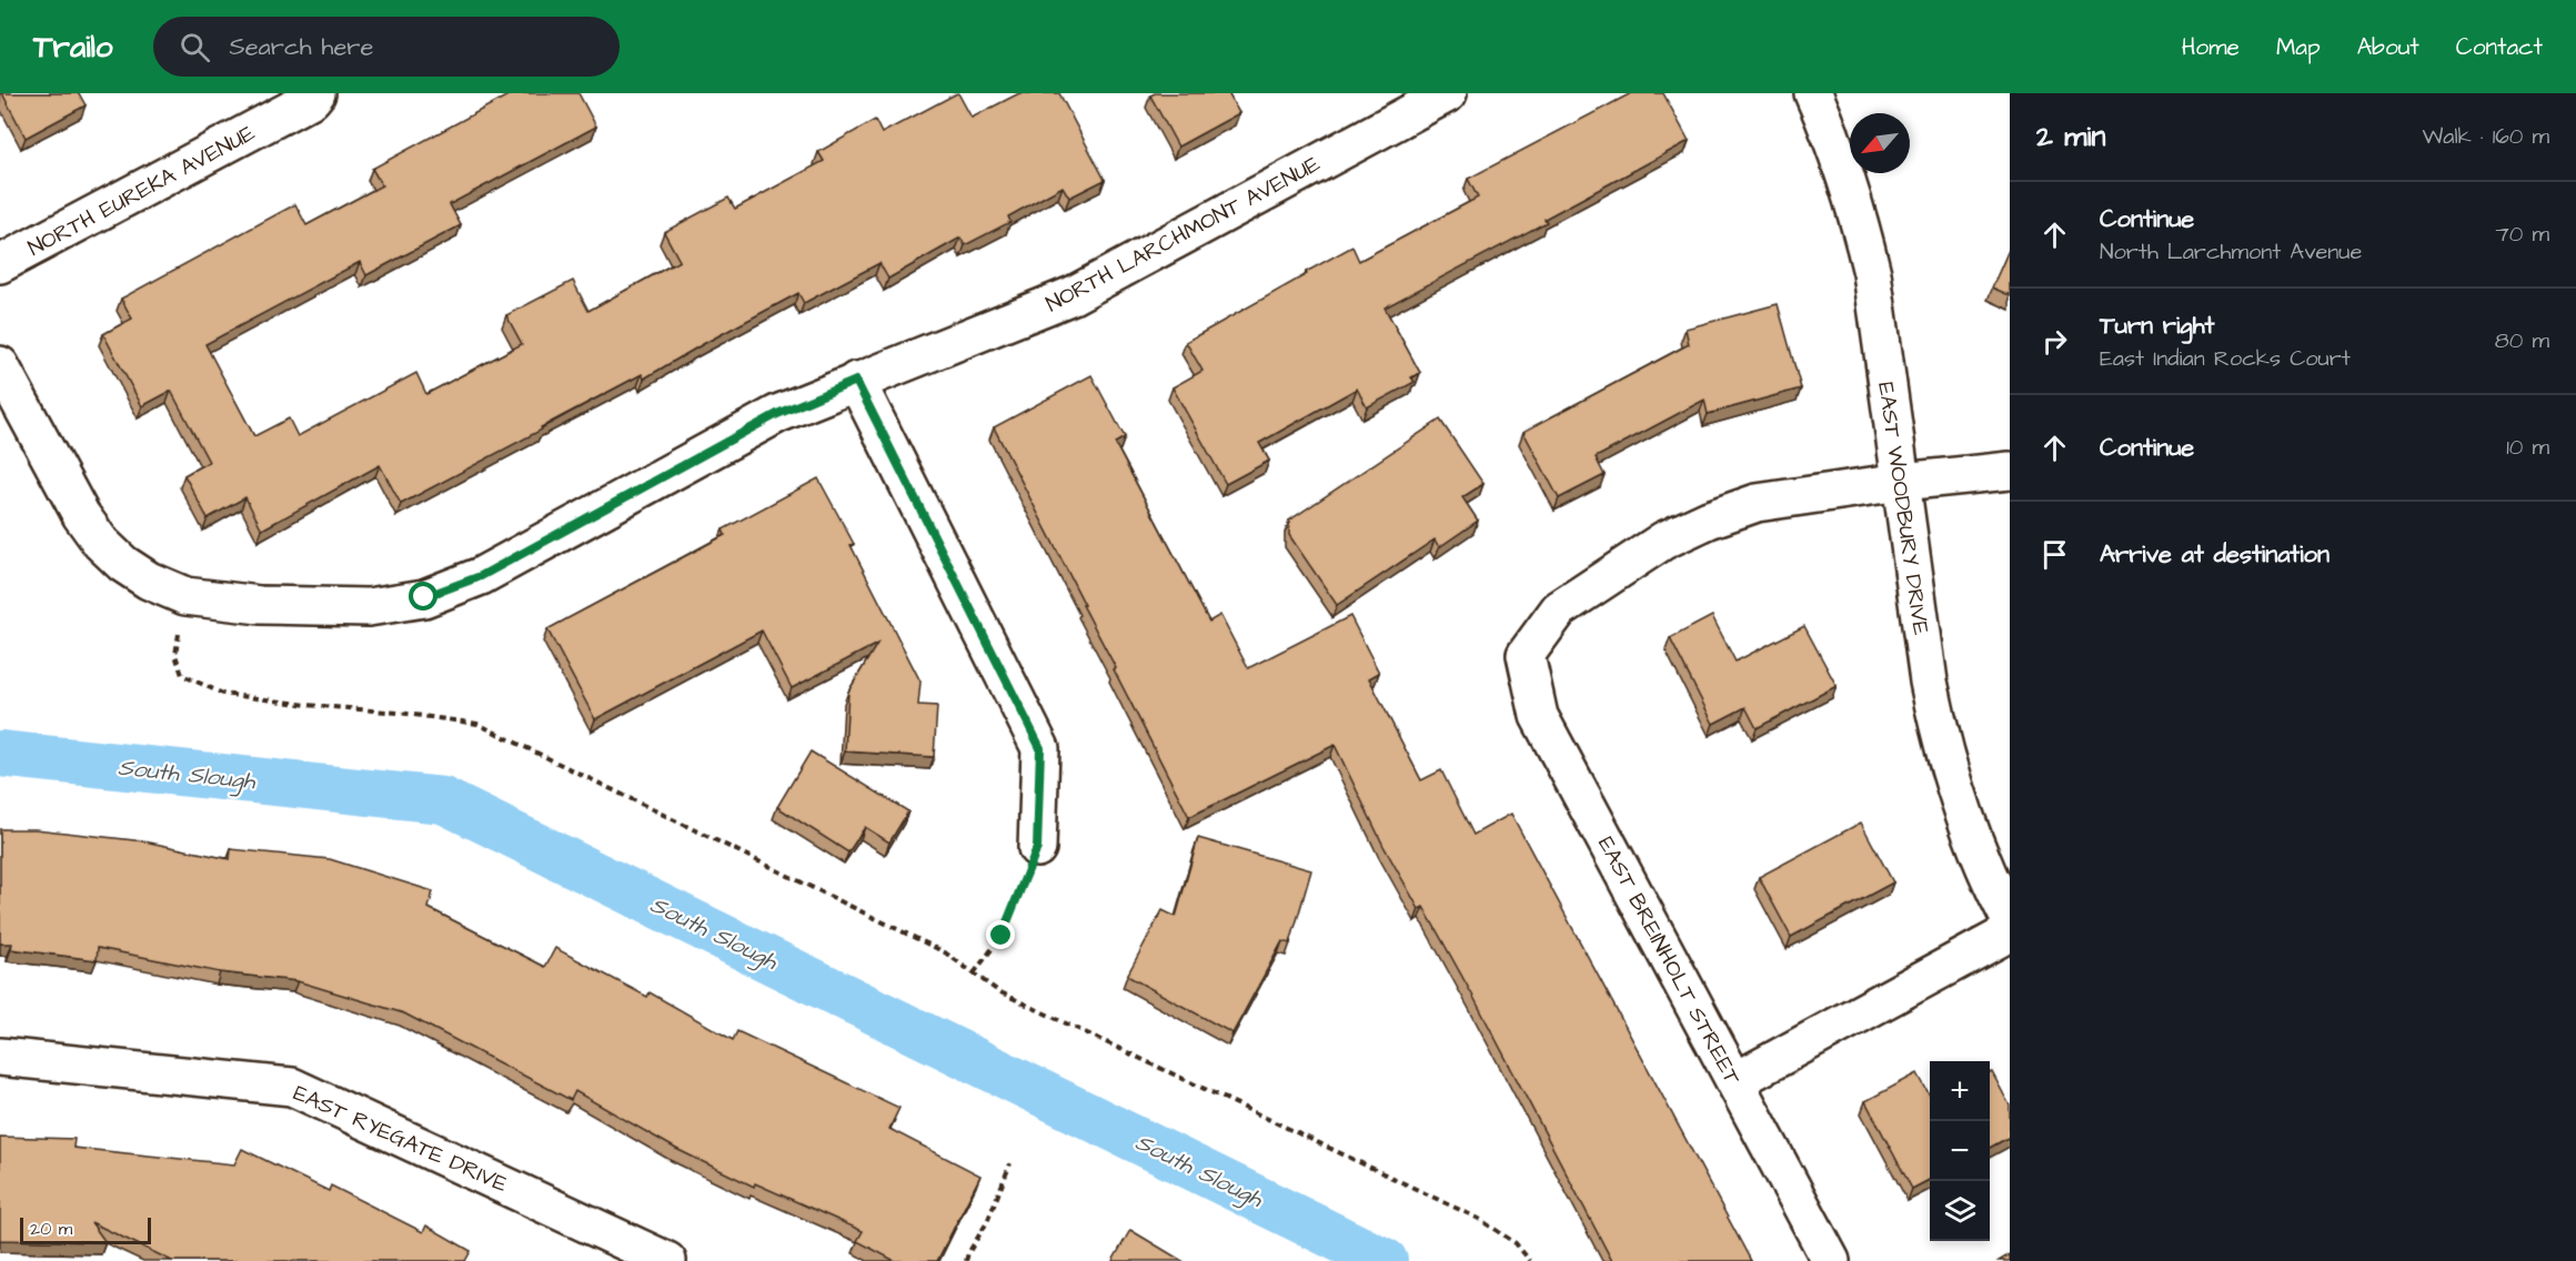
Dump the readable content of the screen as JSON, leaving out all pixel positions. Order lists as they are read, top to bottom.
{
  "streets": {
    "street": [
      "NORTH EUREKA AVENUE",
      "NORTH LARCHMONT AVENUE",
      "EAST WOODBURY DRIVE",
      "EAST BREINHOLT STREET",
      "EAST RYEGATE DRIVE"
    ]
  },
  "crossings": [
    ["EAST WOODBURY DRIVE", "EAST BREINHOLT STREET"]
  ],
  "water": ["South Slough"],
  "scale_bar": "20 m",
  "north": "bottom left",
  "page": {
    "header": "Trailo",
    "search": "Search here",
    "nav": [
      "Home",
      "Map",
      "About",
      "Contact"
    ],
    "heading": ["2 min", "Walk · 160 m"],
    "list": [
      ["Continue", "North Larchmont Avenue", "70 m"],
      ["Turn right", "East Indian Rocks Court", "80 m"],
      ["Continue", "10 m"],
      "Arrive at destination"
    ],
    "map_buttons": ["+", "−"],
    "scale": "20 m"
  }
}
